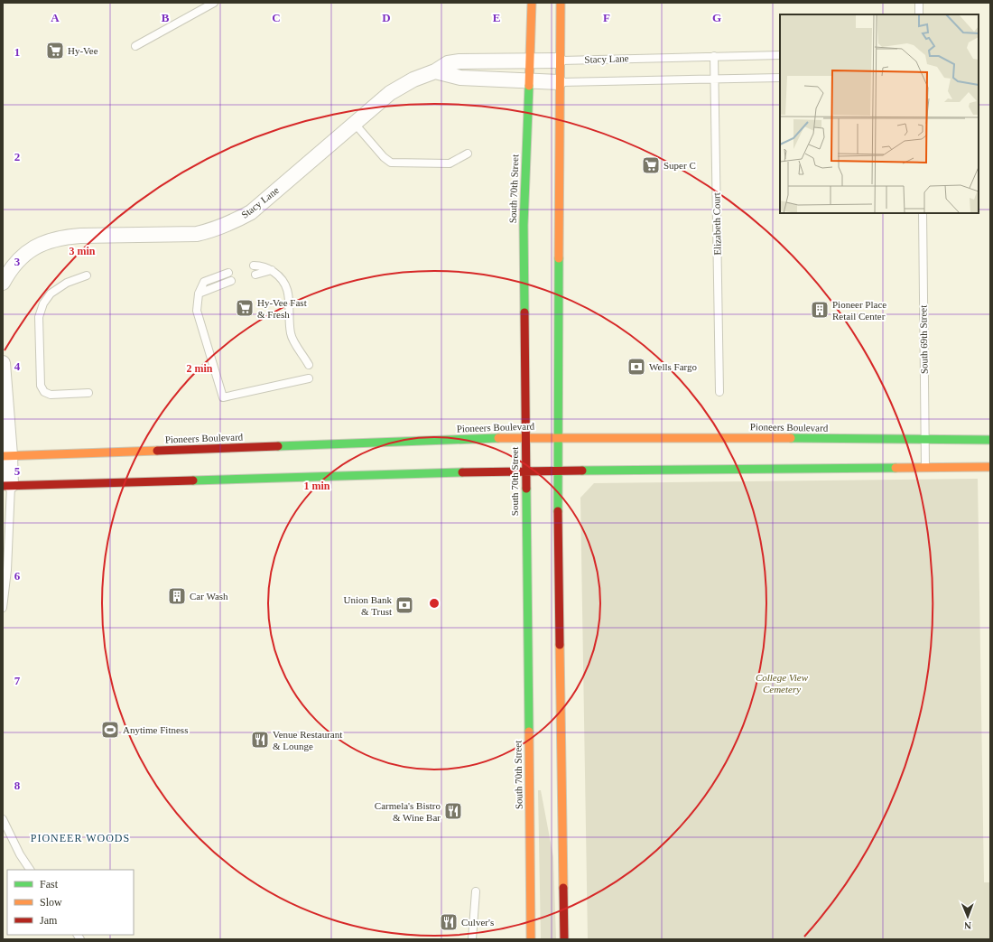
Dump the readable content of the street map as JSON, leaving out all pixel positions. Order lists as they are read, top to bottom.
{
  "streets": {
    "main road": ["South 70th Street", "Pioneers Boulevard"],
    "street": ["Stacy Lane"],
    "lane": ["Elizabeth Court", "South 69th Street"]
  },
  "crossings": [
    ["Stacy Lane", "South 70th Street"],
    ["Stacy Lane", "Elizabeth Court"],
    ["South 70th Street", "Pioneers Boulevard"],
    ["South 69th Street", "Pioneers Boulevard"]
  ],
  "districts": ["PIONEER WOODS"],
  "parks": ["College View Cemetery"],
  "places": {
    "supermarket": ["Hy-Vee", "Super C", "Hy-Vee Fast & Fresh"],
    "building": ["Pioneer Place Retail Center", "Car Wash"],
    "bank": ["Wells Fargo", "Union Bank & Trust"],
    "sports": ["Anytime Fitness"],
    "restaurant": ["Venue Restaurant & Lounge", "Carmela's Bistro & Wine Bar", "Culver's"]
  },
  "legend": ["Fast", "Slow", "Jam"],
  "north": "bottom",
  "grid": {
    "columns": [
      "A",
      "B",
      "C",
      "D",
      "E",
      "F",
      "G"
    ],
    "rows": [
      "1",
      "2",
      "3",
      "4",
      "5",
      "6",
      "7",
      "8"
    ]
  },
  "rings": ["3 min", "2 min", "1 min"]
}
